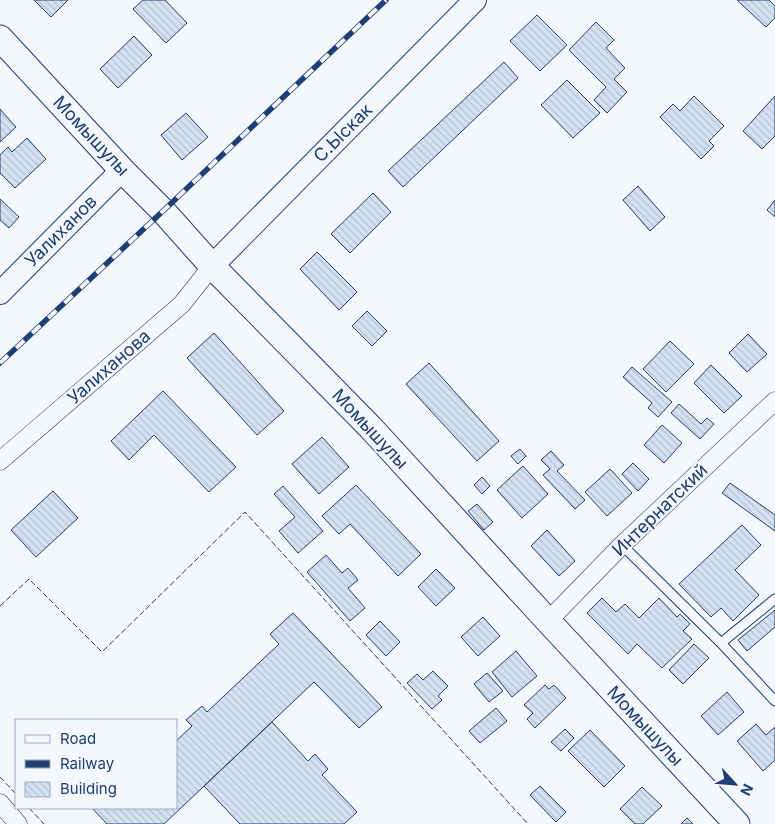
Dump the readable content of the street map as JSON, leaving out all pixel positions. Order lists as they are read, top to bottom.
{
  "streets": {
    "main road": ["Момышулы"],
    "street": [
      "С.Ыскак",
      "Уалиханов",
      "Уалиханова",
      "Интернатский"
    ]
  },
  "crossings": [
    ["С.Ыскак", "Момышулы"],
    ["С.Ыскак", "Уалиханова"],
    ["Момышулы", "Уалиханов"],
    ["Момышулы", "Уалиханова"],
    ["Момышулы", "Интернатский"]
  ],
  "legend": ["Road", "Railway", "Building"],
  "north": "bottom right"
}
